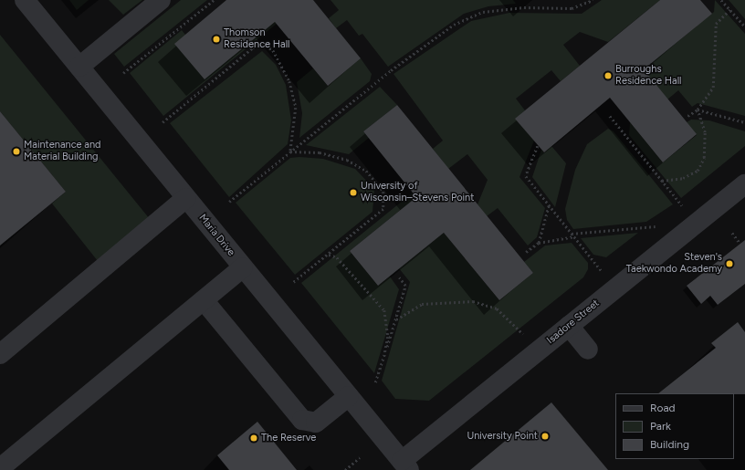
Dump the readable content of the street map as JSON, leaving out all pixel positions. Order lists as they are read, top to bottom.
{
  "streets": {
    "street": ["Maria Drive", "Isadore Street"]
  },
  "crossings": [
    ["Maria Drive", "Isadore Street"]
  ],
  "places": [
    "Thomson Residence Hall",
    "Burroughs Residence Hall",
    "Maintenance and Material Building",
    "University of Wisconsin–Stevens Point",
    "Steven's Taekwondo Academy",
    "University Point",
    "The Reserve"
  ],
  "legend": ["Road", "Park", "Building"]
}
